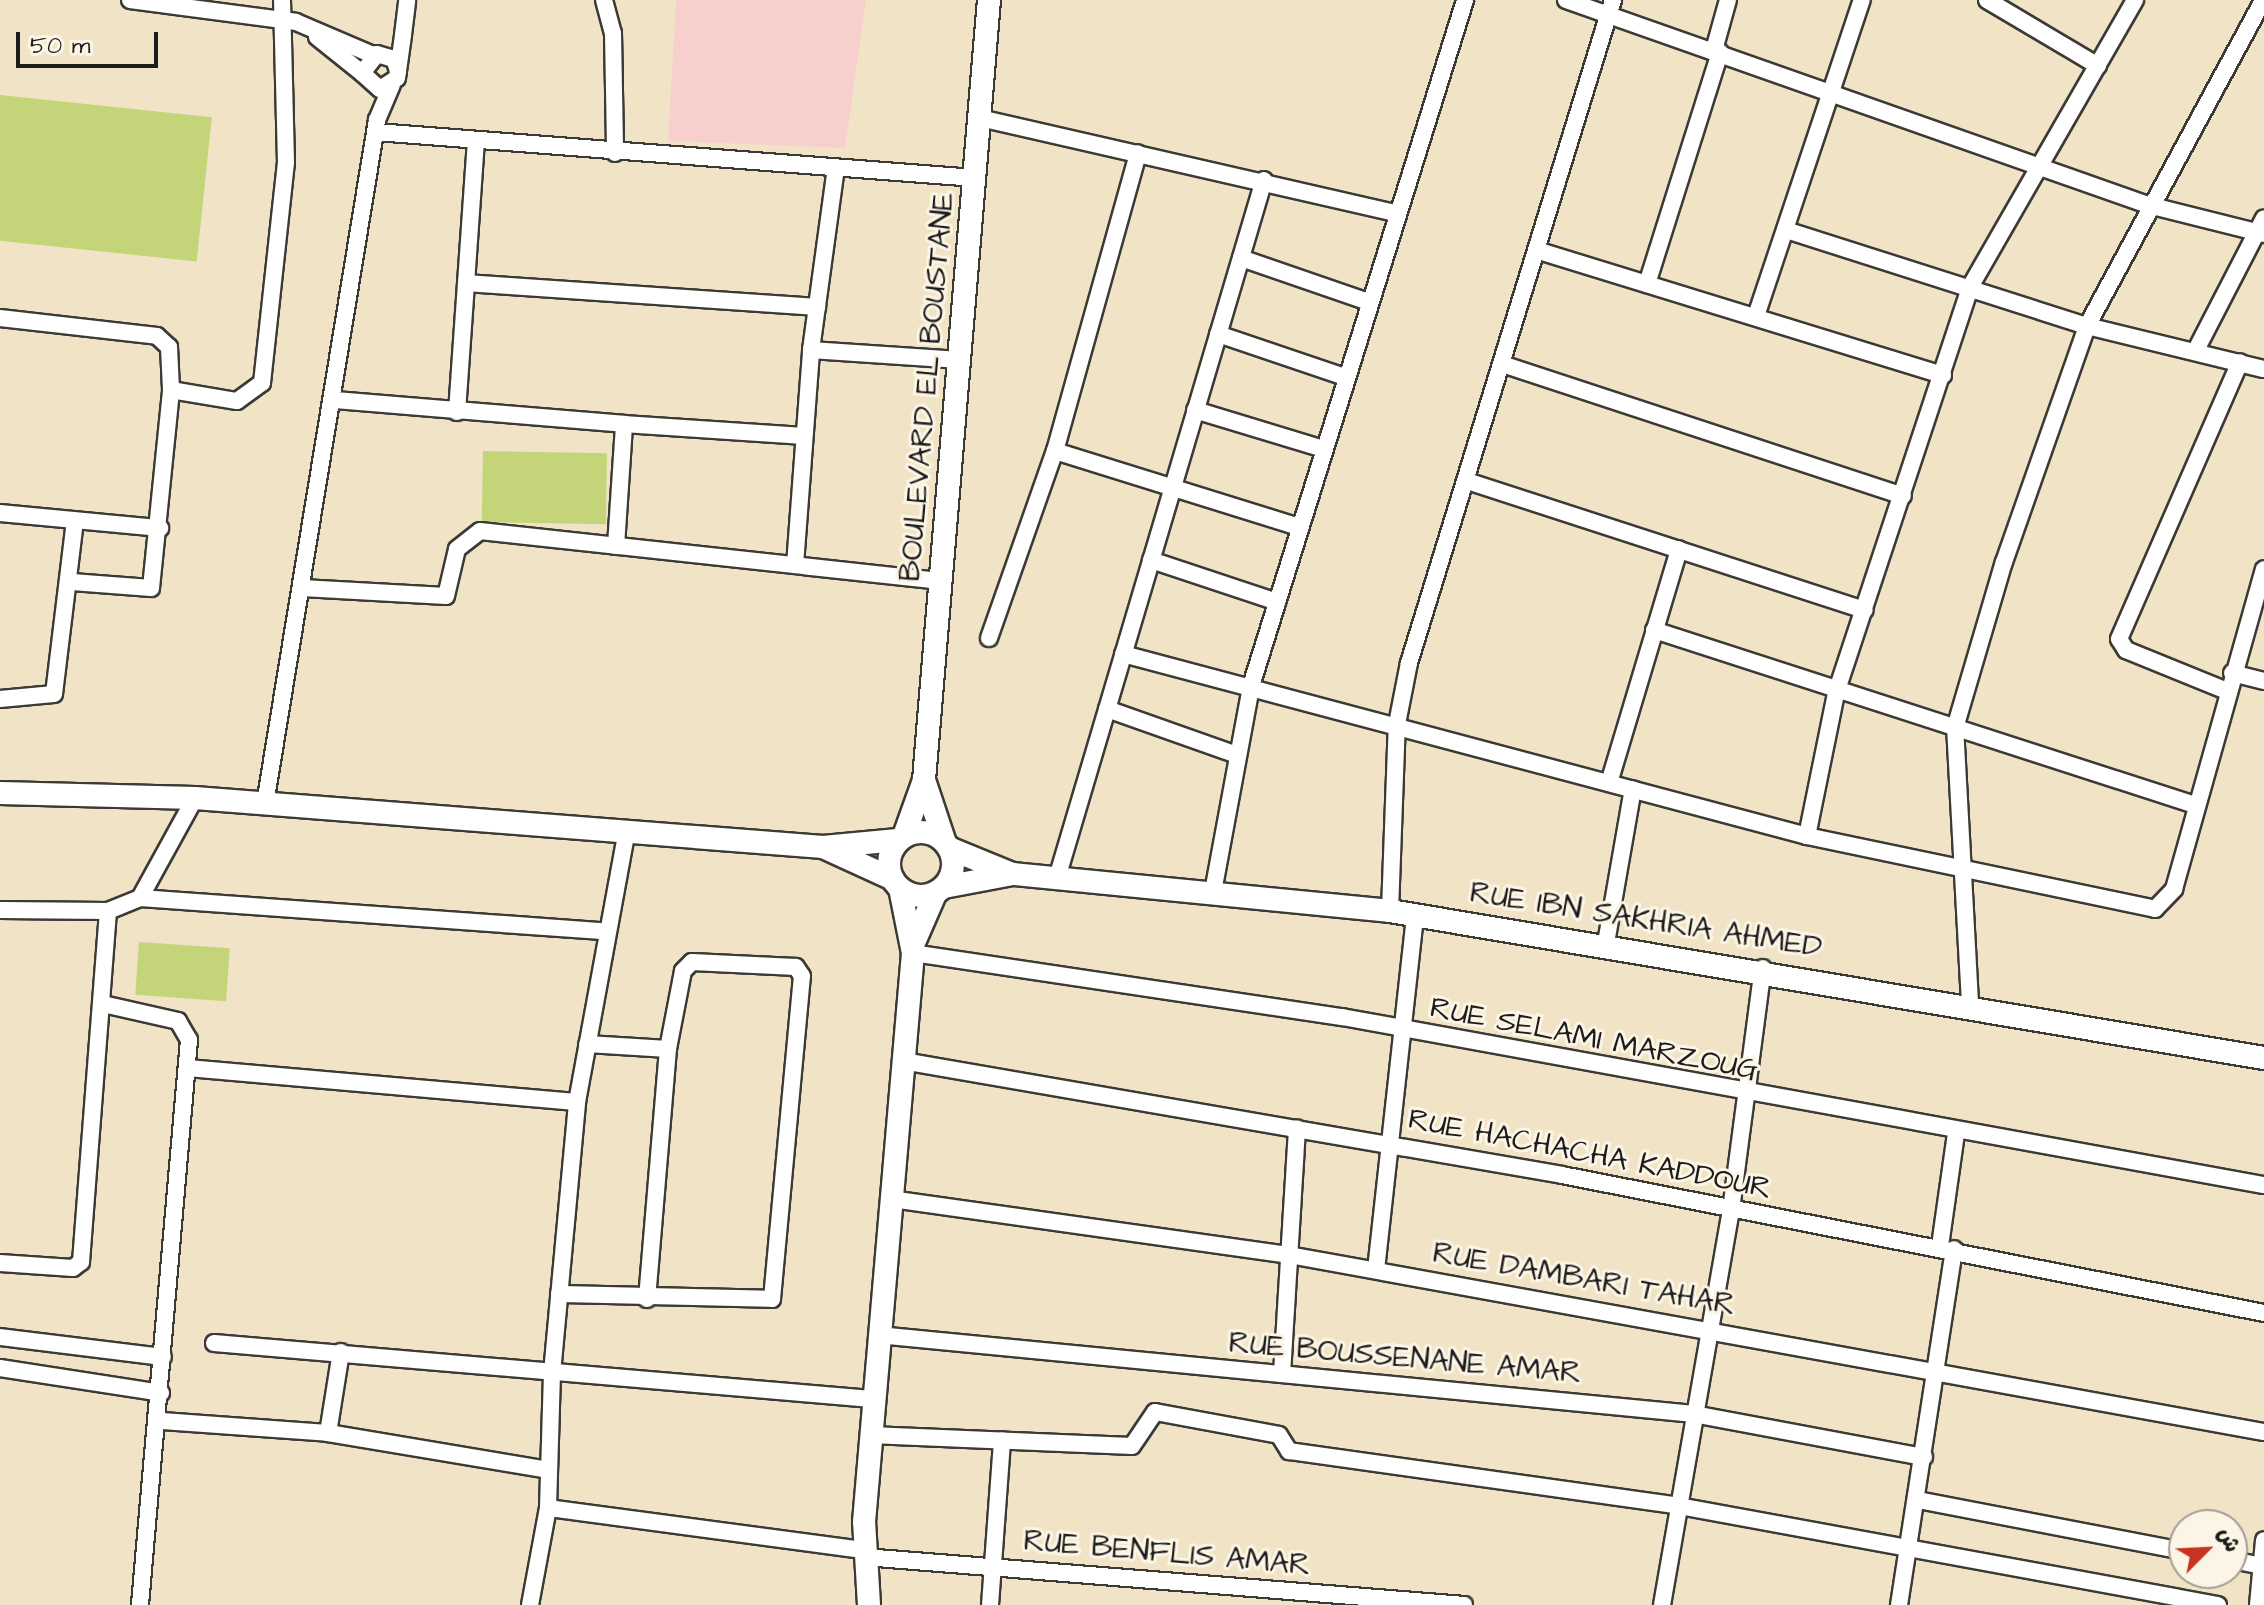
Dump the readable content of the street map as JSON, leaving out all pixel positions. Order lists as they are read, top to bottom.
{
  "streets": {
    "main road": ["BOULEVARD EL BOUSTANE", "RUE IBN SAKHRIA AHMED"],
    "street": [
      "RUE SELAMI MARZOUG",
      "RUE HACHACHA KADDOUR",
      "RUE DAMBARI TAHAR",
      "RUE BOUSSENANE AMAR",
      "RUE BENFLIS AMAR"
    ]
  },
  "scale_bar": "50 m",
  "north": "top right"
}
